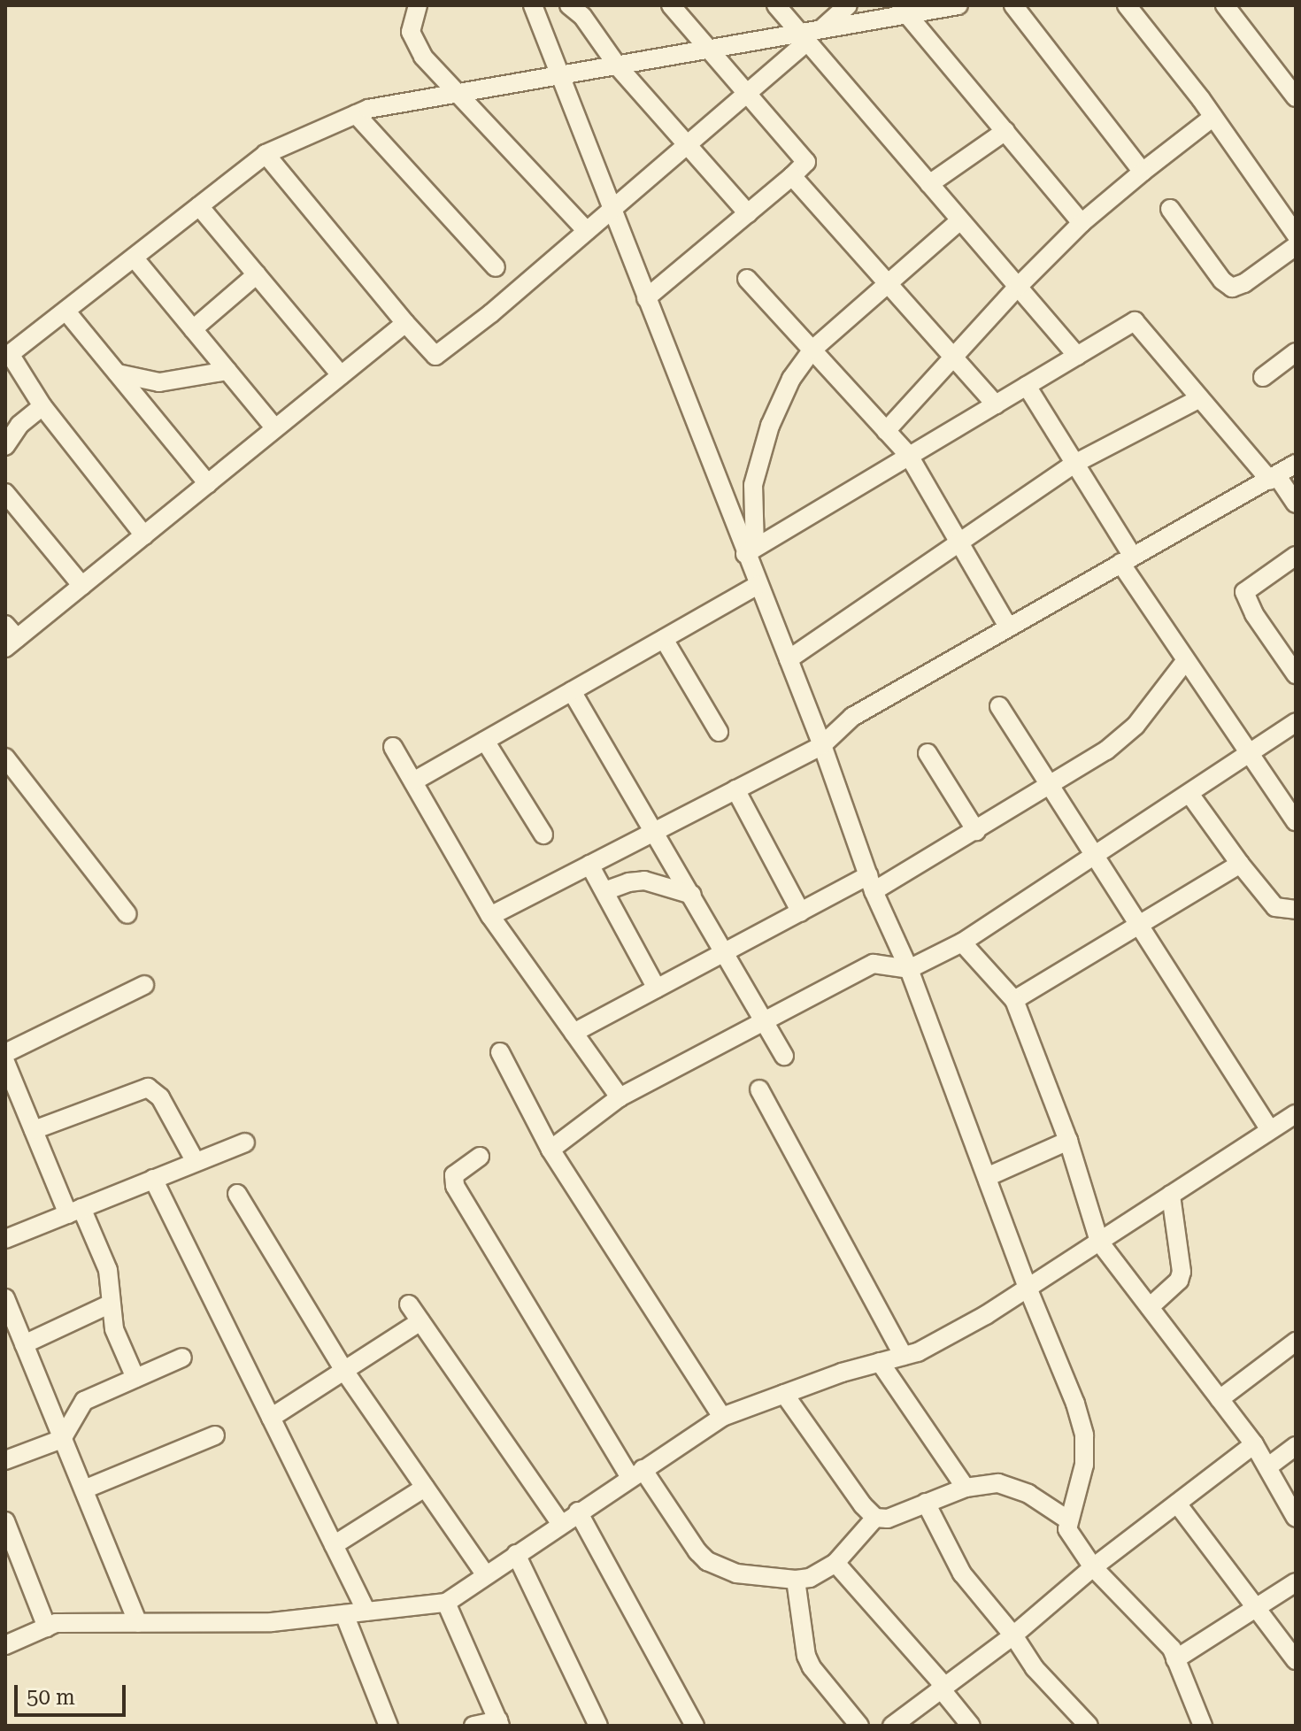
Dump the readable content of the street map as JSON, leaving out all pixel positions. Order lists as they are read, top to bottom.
{
  "scale_bar": "50 m"
}
